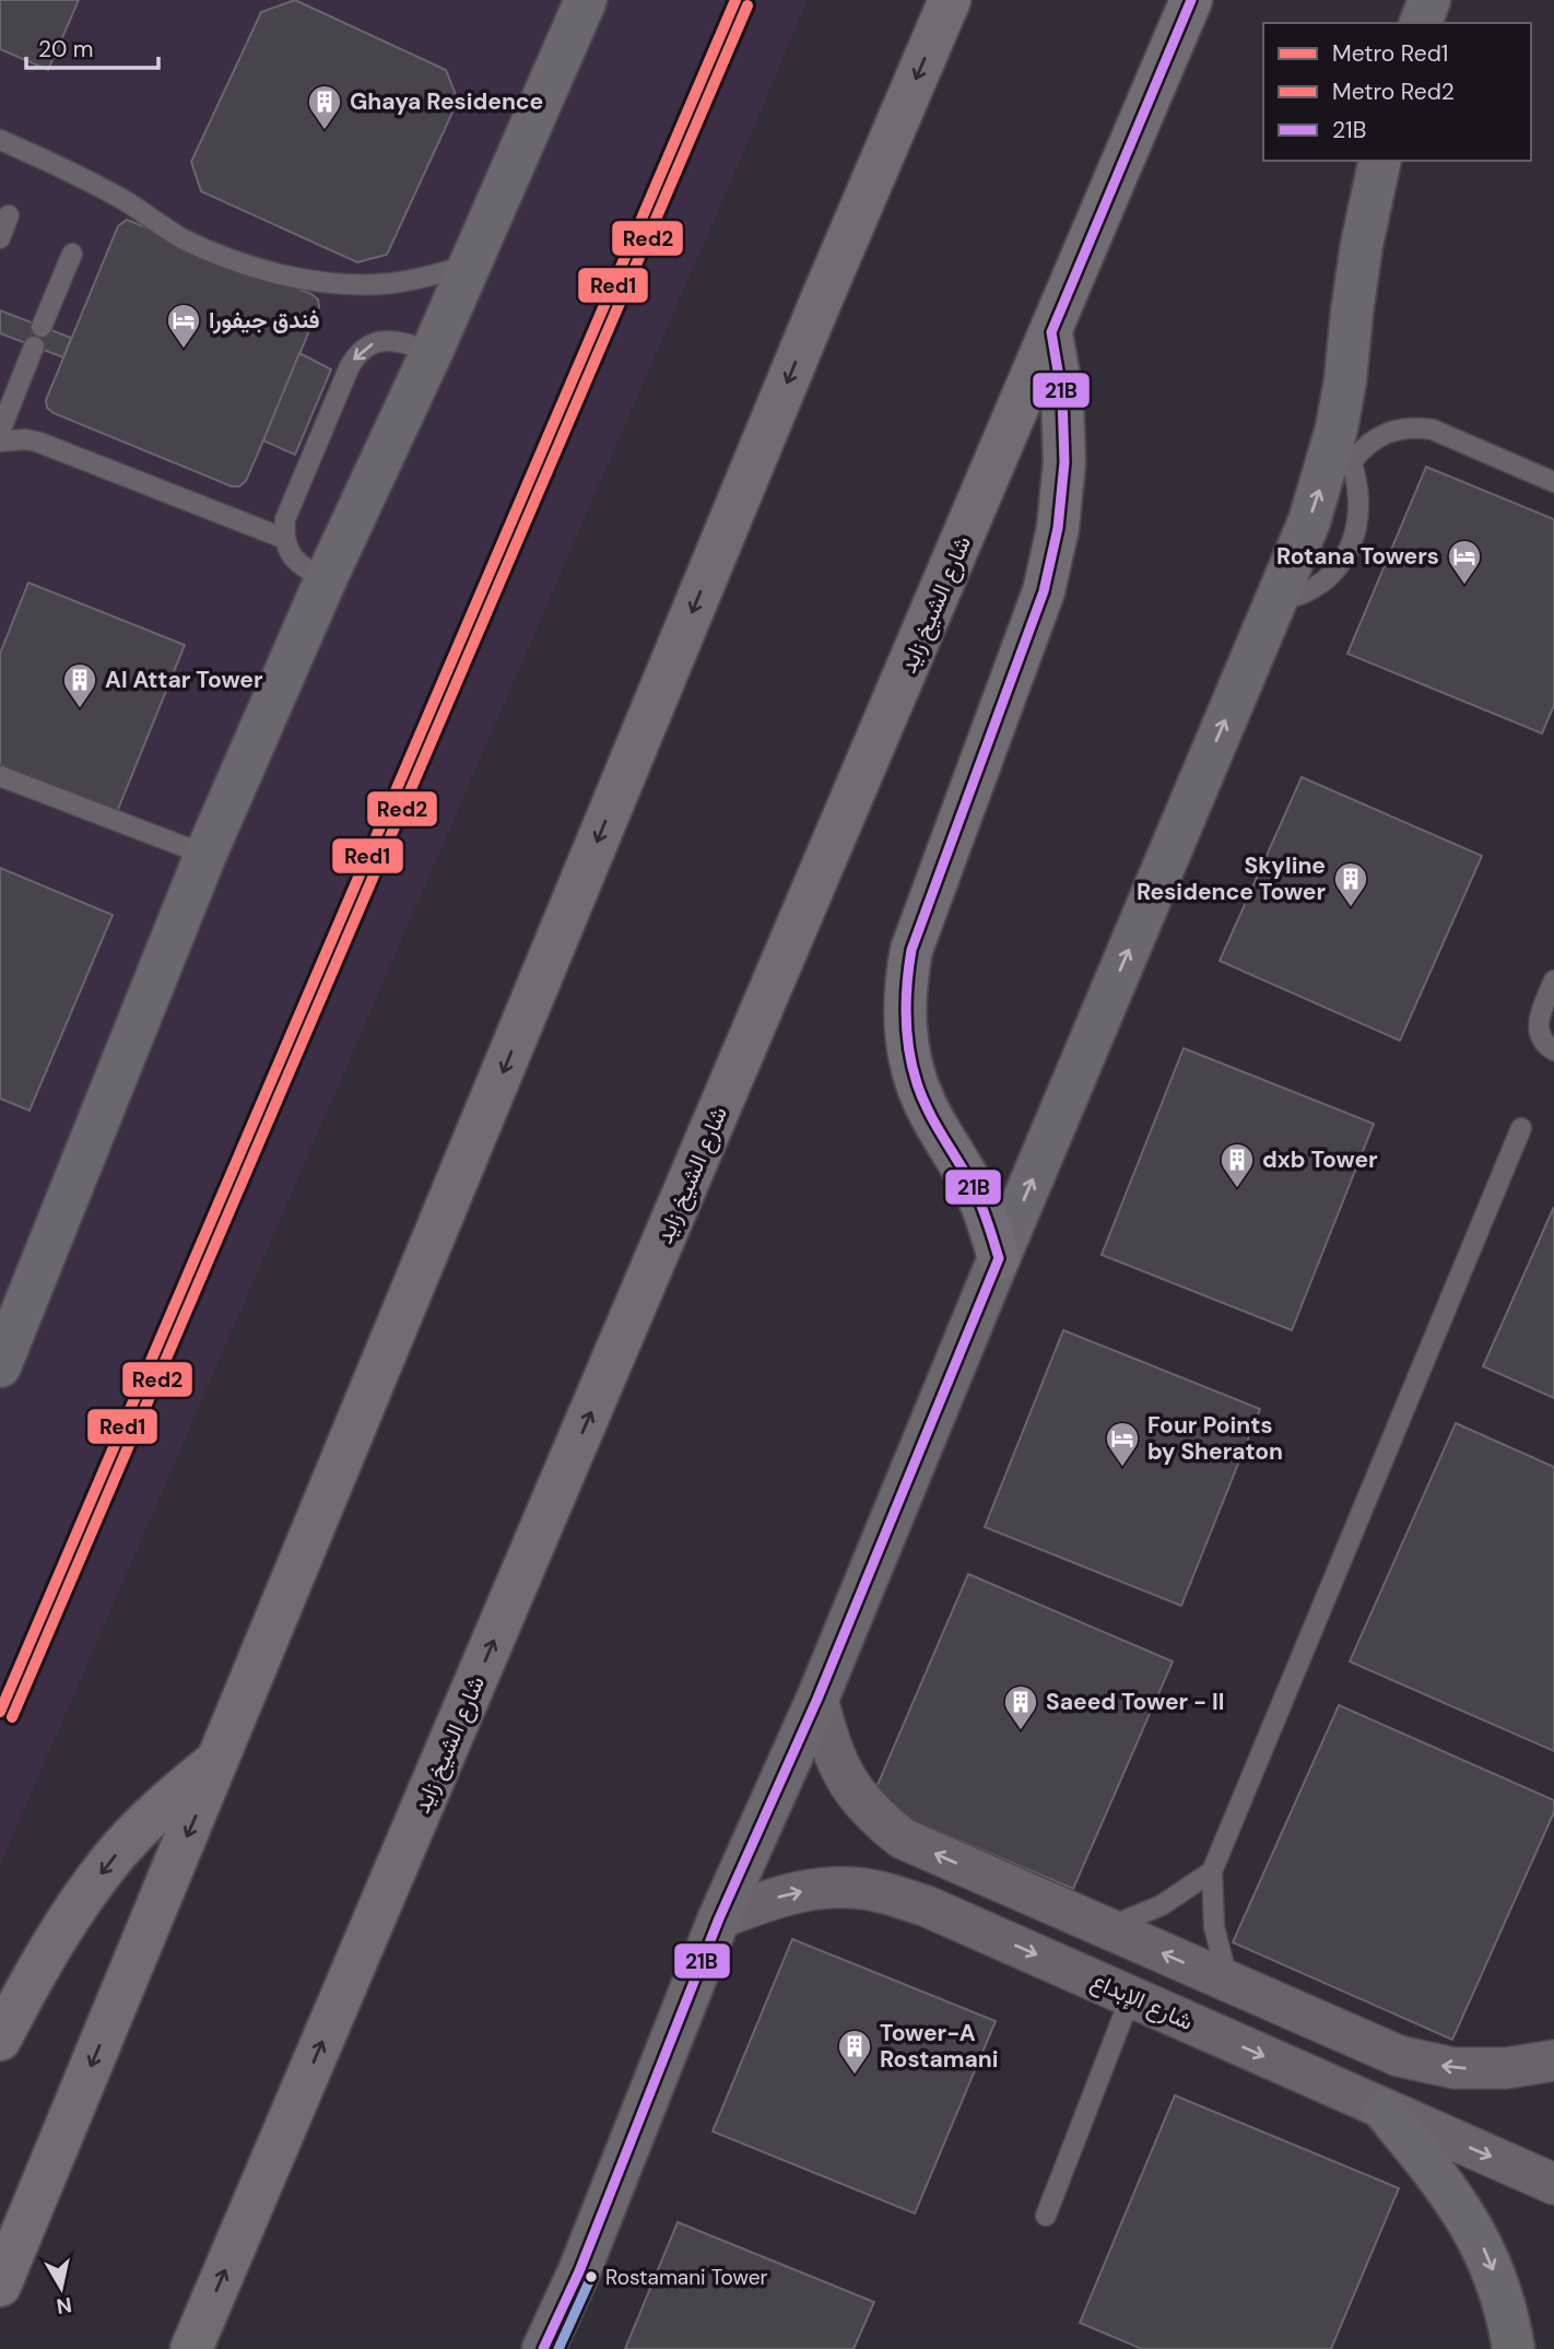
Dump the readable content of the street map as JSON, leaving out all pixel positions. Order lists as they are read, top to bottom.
{
  "streets": {
    "highway": ["شارع الشيخ زايد"],
    "street": ["شارع الإبداع"]
  },
  "places": {
    "building": [
      "Ghaya Residence",
      "Al Attar Tower",
      "Skyline Residence Tower",
      "dxb Tower",
      "Saeed Tower - II",
      "Tower-A Rostamani"
    ],
    "hotel": ["فندق جيفورا", "Rotana Towers", "Four Points by Sheraton"],
    "other": ["Rostamani Tower"]
  },
  "lines": ["metro line Red1", "transit line 21B", "metro line Red2"],
  "legend": ["Metro Red1", "Metro Red2", "21B"],
  "scale_bar": "20 m",
  "north": "bottom"
}
